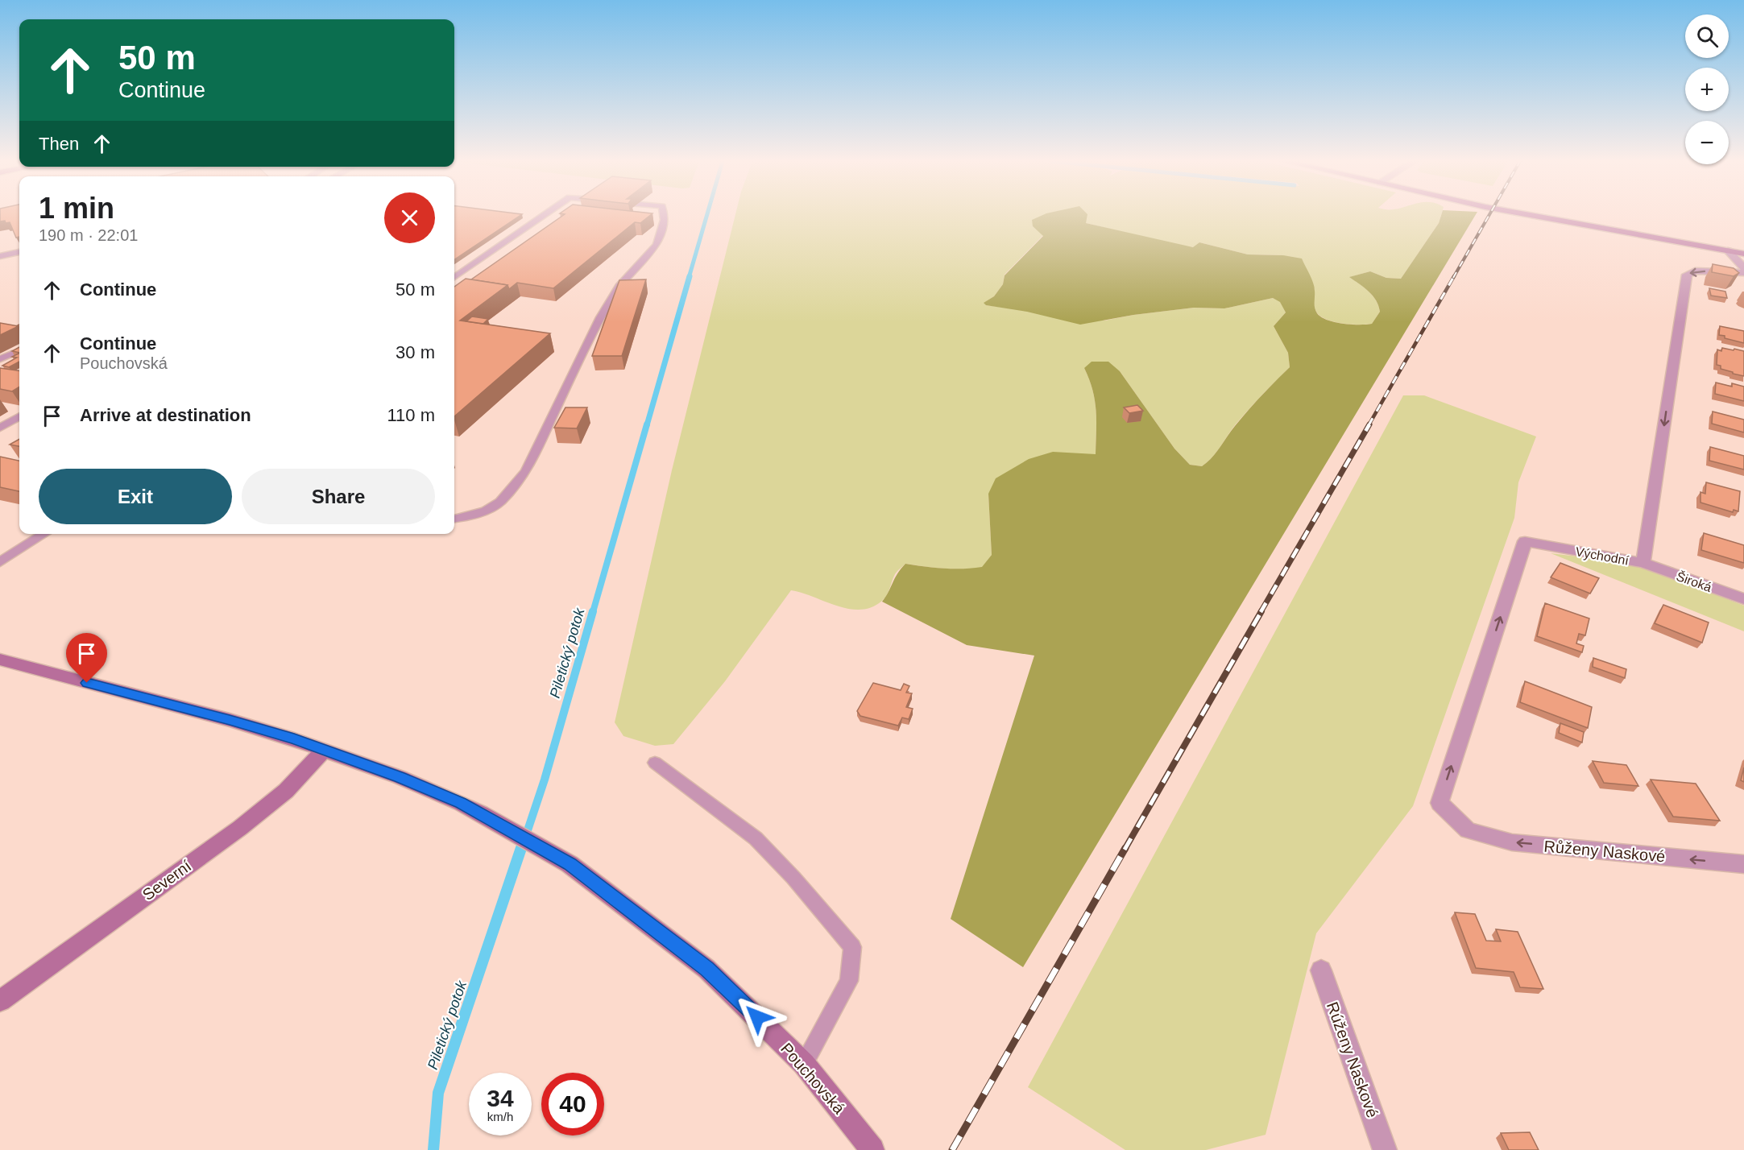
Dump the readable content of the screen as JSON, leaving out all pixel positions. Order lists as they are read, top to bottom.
{
  "streets": {
    "street": [
      "Východní",
      "Široká",
      "Růženy Naskové",
      "Severní",
      "Rúženy Naskové",
      "Pouchovská"
    ]
  },
  "crossings": [
    ["Východní", "Široká"],
    ["Východní", "Růženy Naskové"],
    ["Severní", "Pouchovská"]
  ],
  "one_way": ["Růženy Naskové"],
  "water": ["Piletický potok"],
  "page": {
    "map_buttons": ["+", "−"],
    "turn": ["50 m", "Continue"],
    "then": "Then",
    "heading": ["1 min", "190 m · 22:01"],
    "list": [
      {
        "name": "Continue",
        "value": "50 m"
      },
      {
        "name": "Continue",
        "note": "Pouchovská",
        "value": "30 m"
      },
      {
        "name": "Arrive at destination",
        "value": "110 m"
      }
    ],
    "buttons": ["Exit", "Share"],
    "speed": "34 km/h",
    "limit": "40"
  }
}
